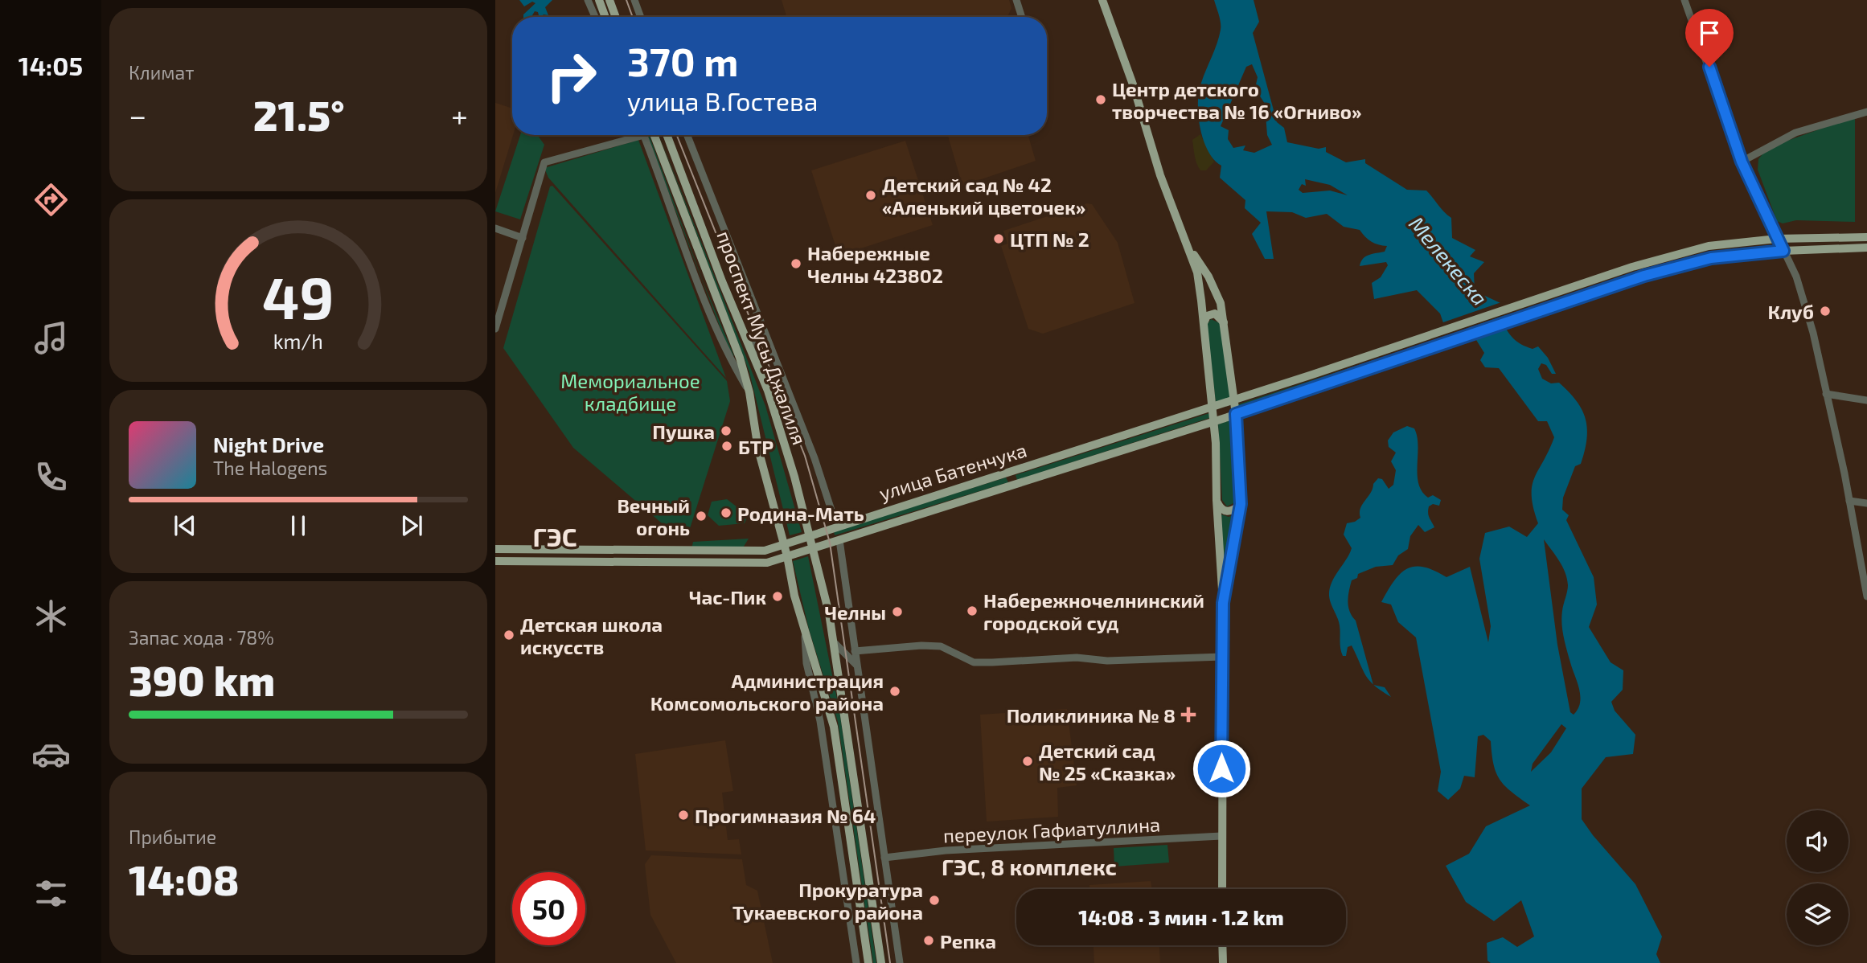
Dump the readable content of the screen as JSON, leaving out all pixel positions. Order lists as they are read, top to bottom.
{
  "streets": {
    "main road": ["проспект Мусы Джалиля", "улица Батенчука"],
    "street": ["переулок Гафиатуллина"]
  },
  "crossings": [
    ["проспект Мусы Джалиля", "улица Батенчука"]
  ],
  "districts": ["ГЭС", "ГЭС, 8 комплекс"],
  "water": ["Мелекеска"],
  "parks": ["Мемориальное кладбище"],
  "places": {
    "other": [
      "Центр детского творчества № 16 «Огниво»",
      "Детский сад № 42 «Аленький цветочек»",
      "ЦТП № 2",
      "Набережные Челны 423802",
      "Клуб",
      "Пушка",
      "БТР",
      "Родина-Мать",
      "Вечный огонь",
      "Час-Пик",
      "Набережночелнинский городской суд",
      "Челны",
      "Детская школа искусств",
      "Администрация Комсомольского района",
      "Детский сад № 25 «Сказка»",
      "Прогимназия № 64",
      "Прокуратура Тукаевского района",
      "Репка"
    ],
    "health": ["Поликлиника № 8"]
  },
  "page": {
    "tabs": "14:05",
    "tile": [
      "Климат",
      ["Запас хода · 78%", "390 km"],
      ["Прибытие", "14:08"]
    ],
    "turn": ["370 m", "улица В.Гостева"],
    "heat": ["−", "21.5°", "+"],
    "song": ["Night Drive", "The Halogens"],
    "limit": "50",
    "trip": "14:08 · 3 мин · 1.2 km",
    "gauge": ["49", "km/h"]
  }
}
